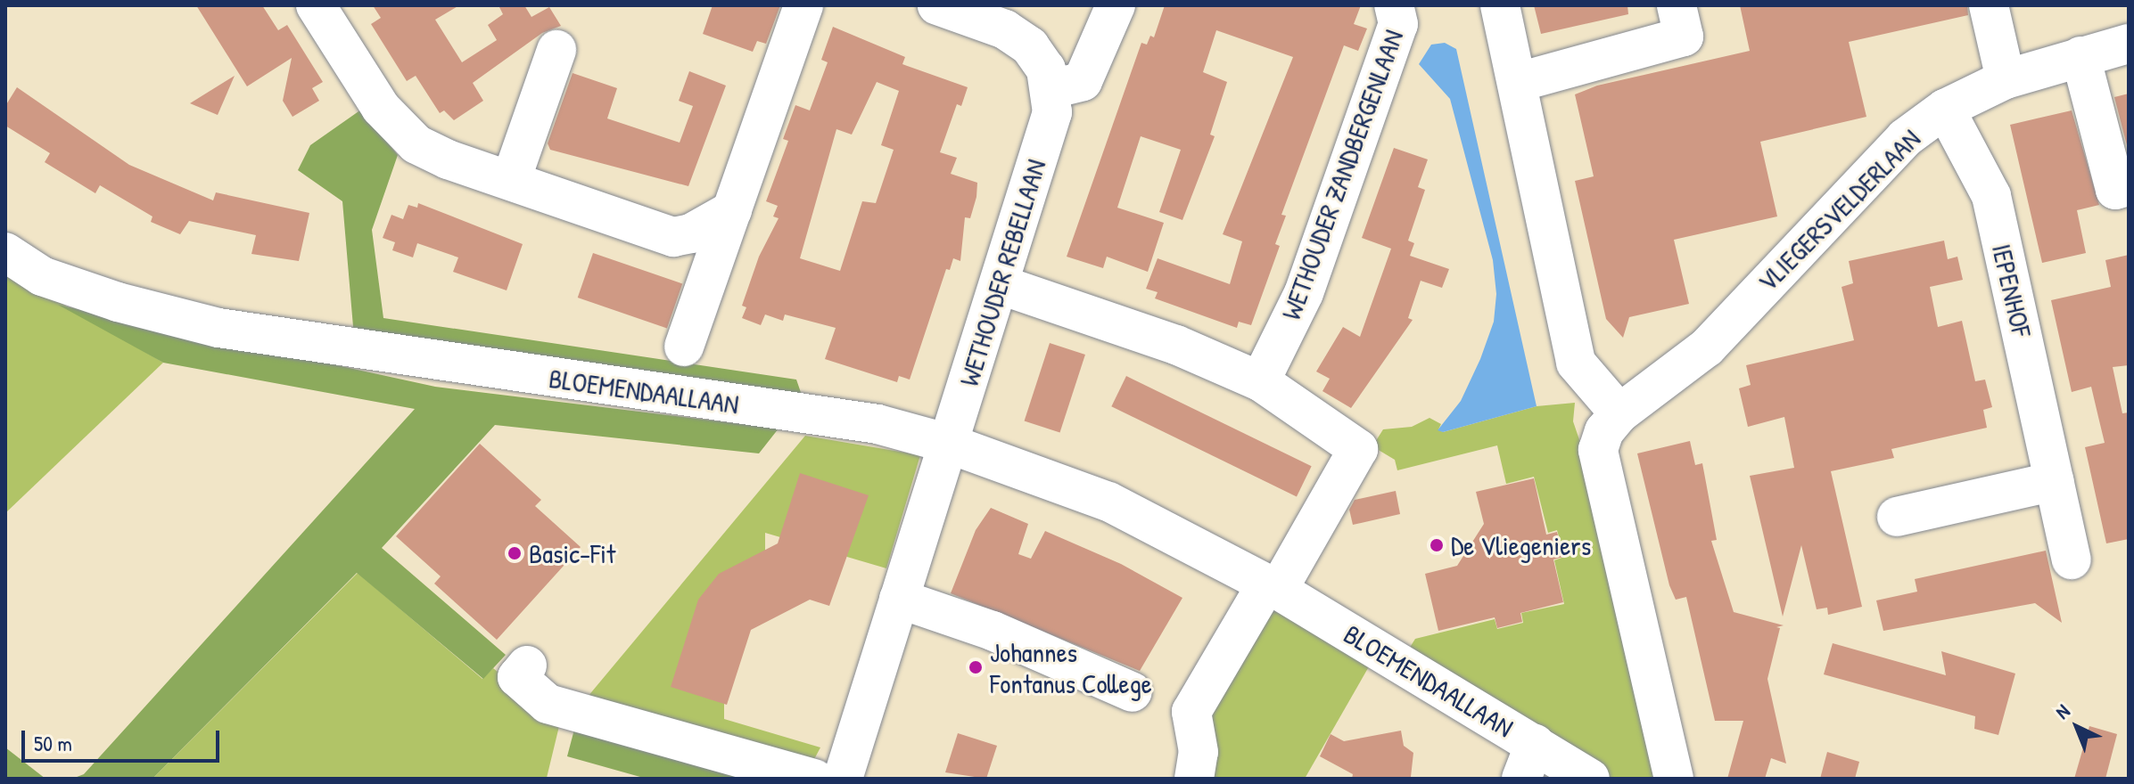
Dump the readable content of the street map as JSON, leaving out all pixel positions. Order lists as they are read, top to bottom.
{
  "streets": {
    "street": [
      "WETHOUDER ZANDBERGENLAAN",
      "VLIEGERSVELDERLAAN",
      "WETHOUDER REBELLAAN",
      "IEPENHOF",
      "BLOEMENDAALLAAN"
    ]
  },
  "crossings": [
    ["VLIEGERSVELDERLAAN", "IEPENHOF"],
    ["WETHOUDER REBELLAAN", "BLOEMENDAALLAAN"]
  ],
  "places": ["De Vliegeniers", "Basic-Fit", "Johannes Fontanus College"],
  "scale_bar": "50 m",
  "north": "top left"
}
